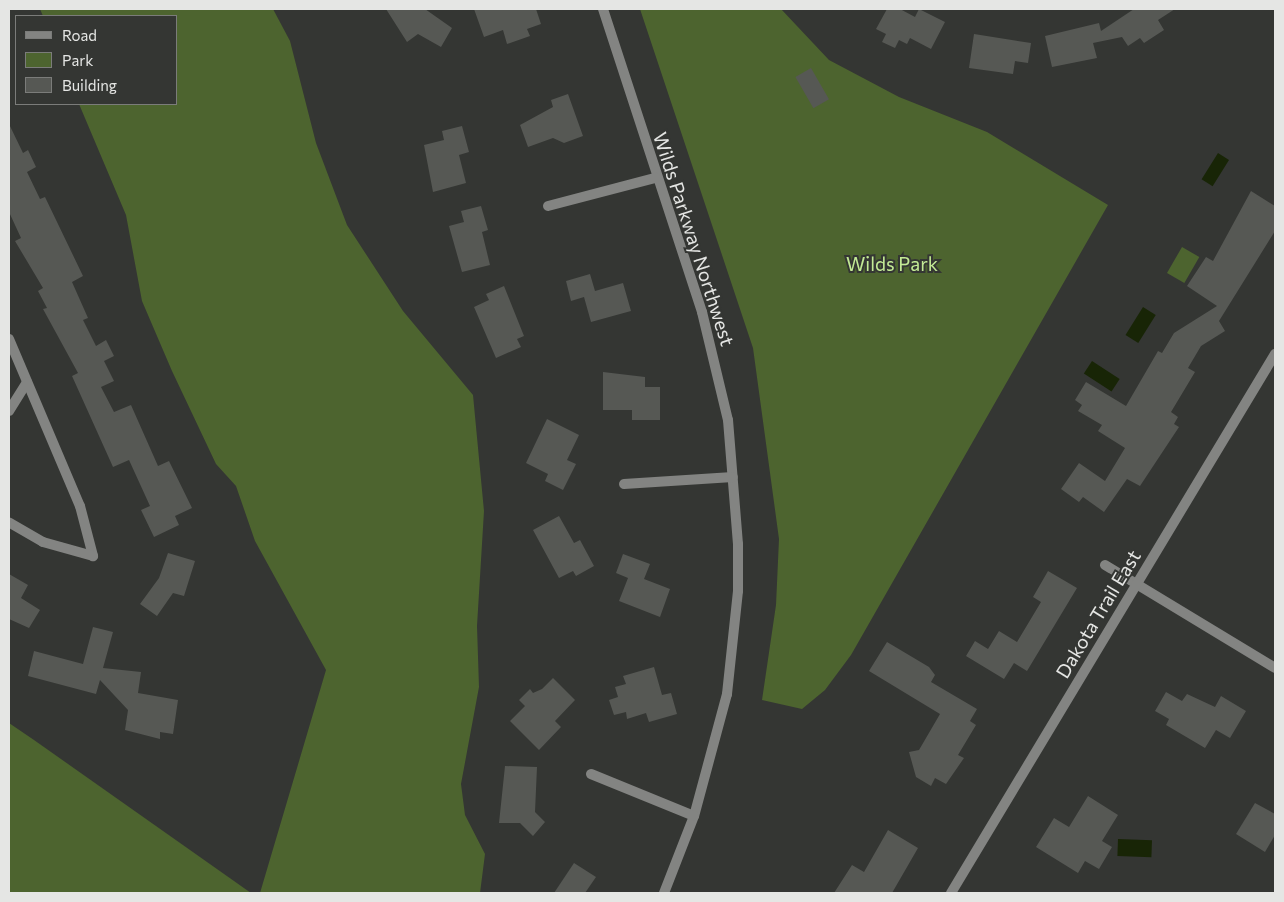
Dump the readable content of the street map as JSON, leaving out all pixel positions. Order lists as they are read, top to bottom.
{
  "streets": {
    "street": ["Wilds Parkway Northwest", "Dakota Trail East"]
  },
  "parks": ["Wilds Park"],
  "legend": ["Road", "Park", "Building"]
}
